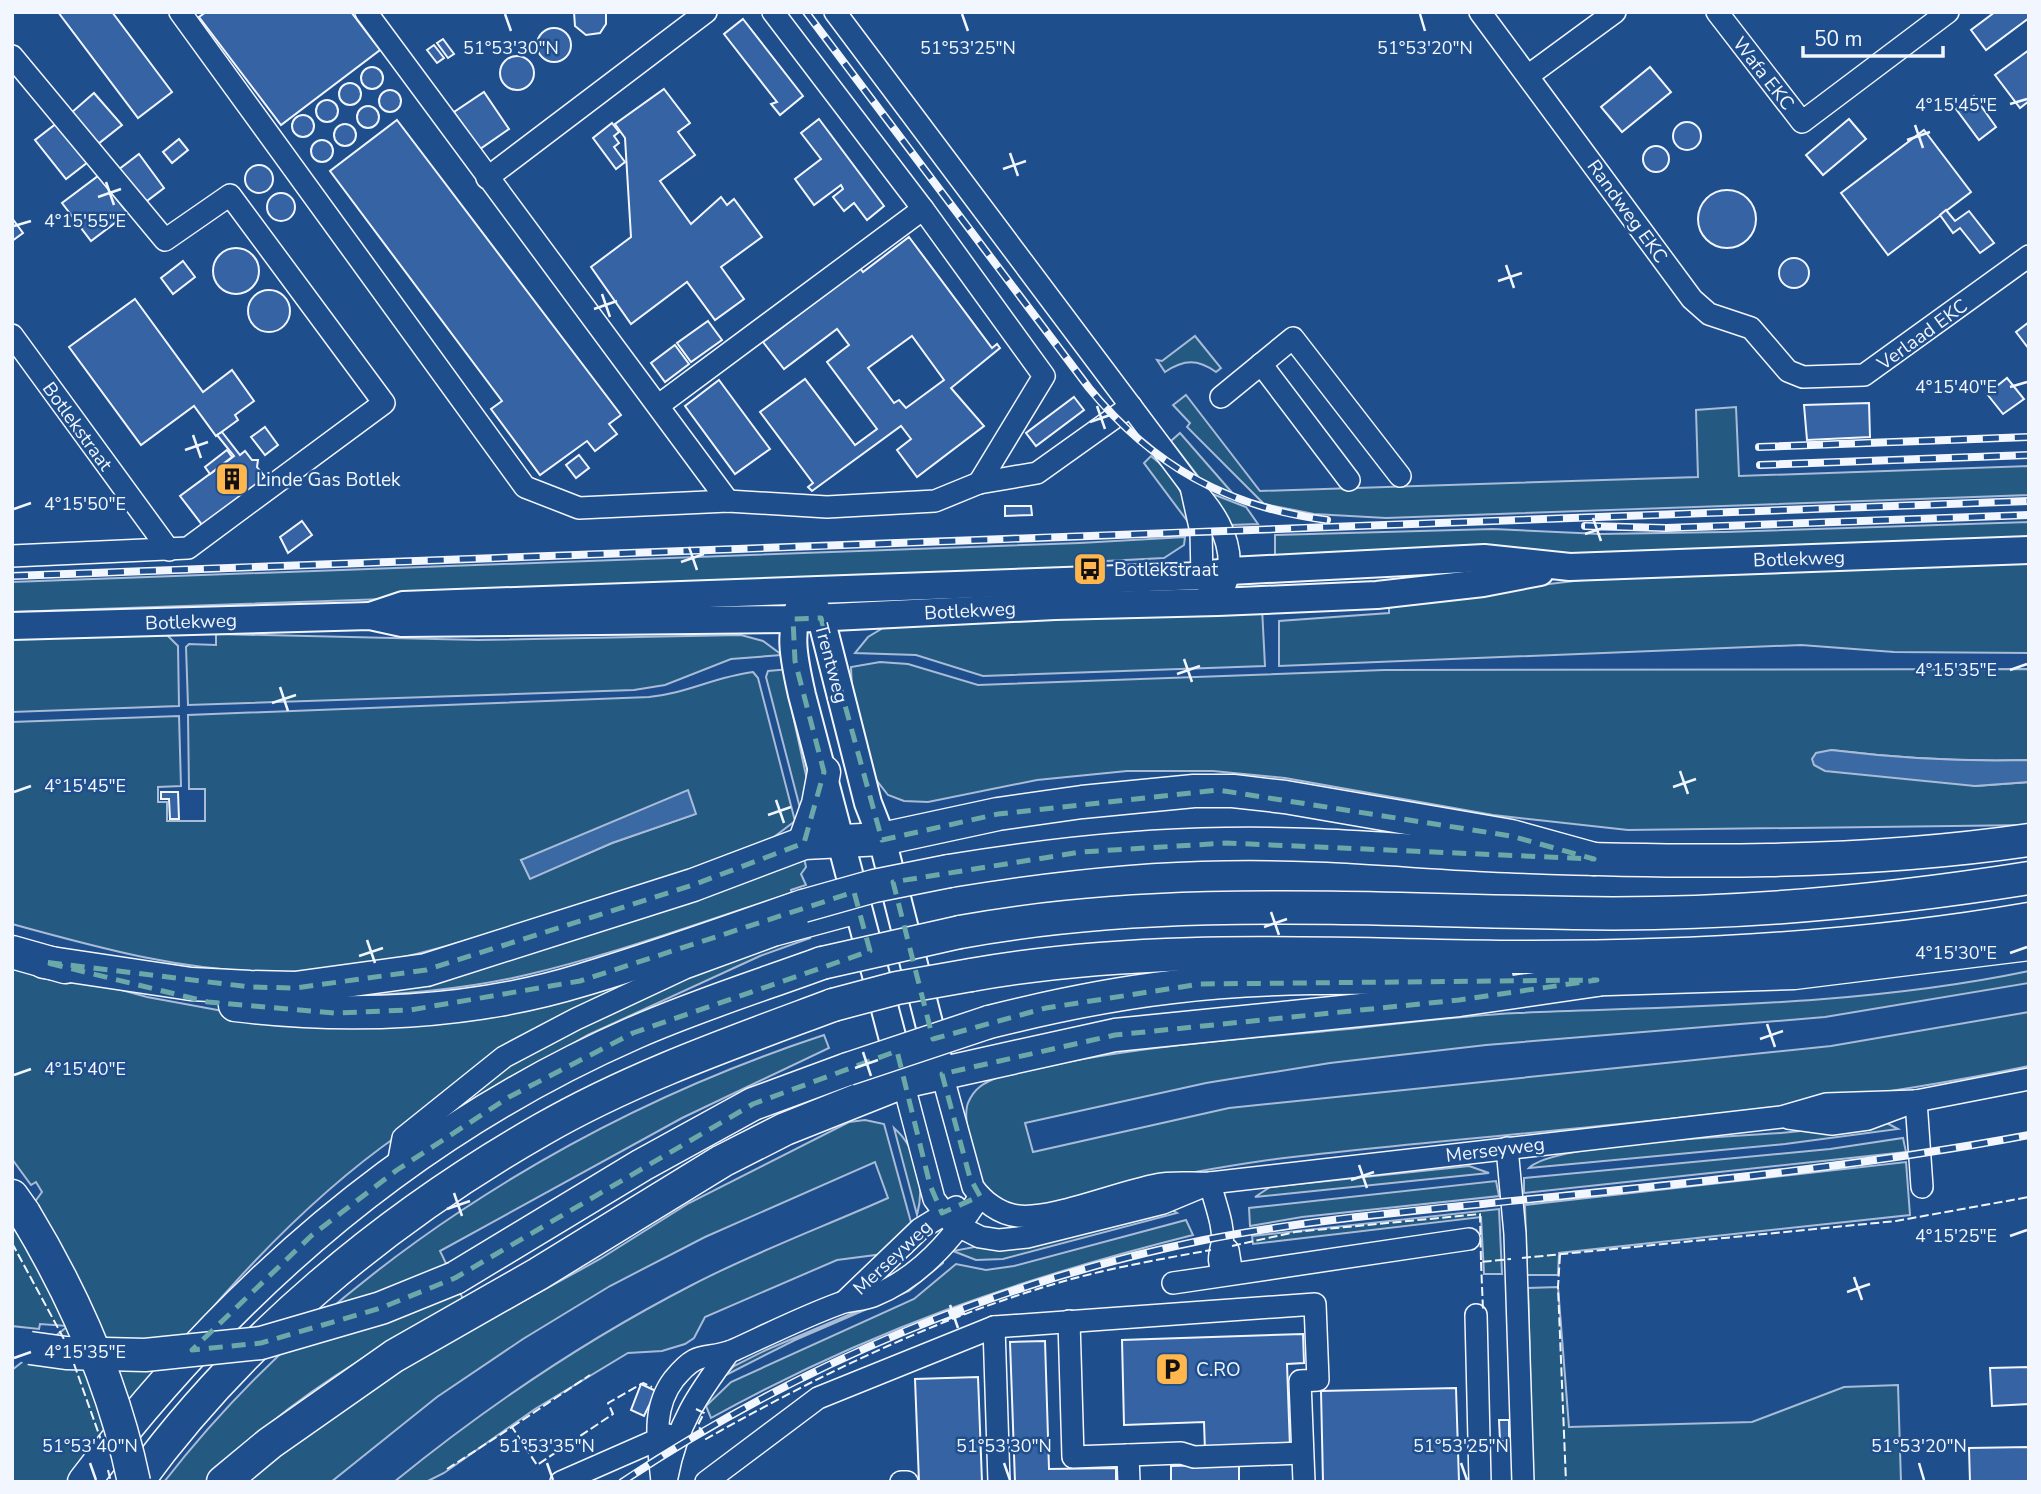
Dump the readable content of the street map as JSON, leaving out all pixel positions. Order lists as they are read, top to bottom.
{
  "streets": {
    "main road": ["Botlekweg", "Trentweg"],
    "street": [
      "Wafa EKC",
      "Randweg EKC",
      "Verlaad EKC",
      "Botlekstraat",
      "Merseyweg"
    ]
  },
  "crossings": [
    ["Randweg EKC", "Verlaad EKC"],
    ["Botlekweg", "Trentweg"],
    ["Trentweg", "Merseyweg"]
  ],
  "places": {
    "building": ["Linde Gas Botlek"],
    "bus stop": ["Botlekstraat"],
    "parking": ["C.RO"]
  },
  "scale_bar": "50 m",
  "coordinates": [
    "51°53'30\"N",
    "51°53'25\"N",
    "51°53'20\"N",
    "4°15'45\"E",
    "4°15'55\"E",
    "4°15'40\"E",
    "4°15'50\"E",
    "4°15'35\"E",
    "4°15'30\"E",
    "4°15'25\"E",
    "51°53'40\"N",
    "51°53'35\"N"
  ]
}
